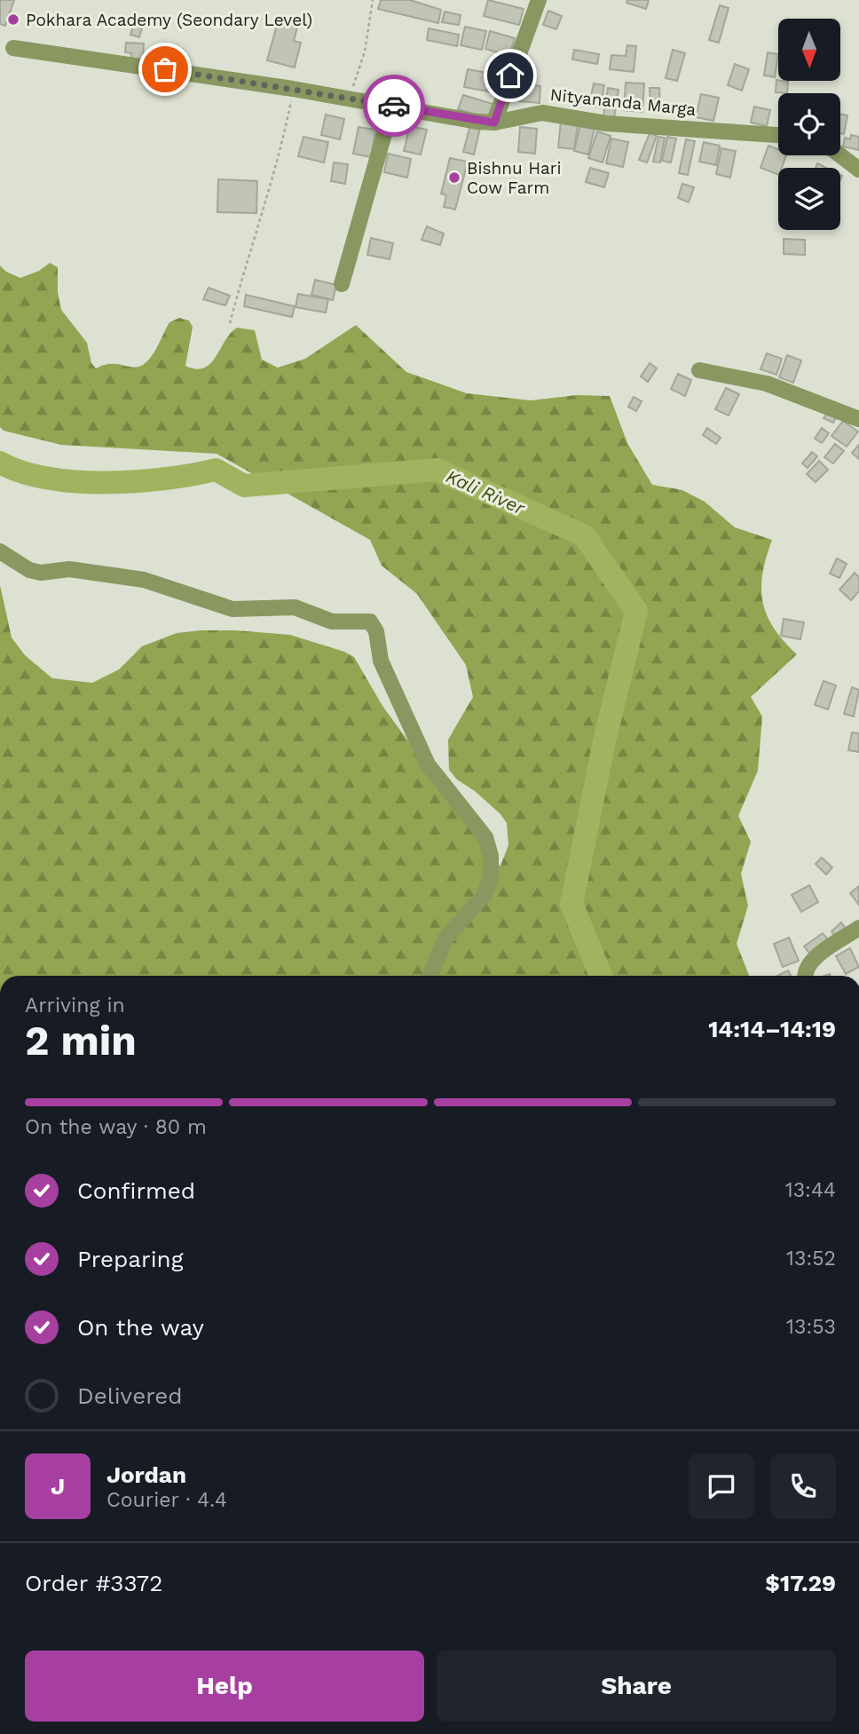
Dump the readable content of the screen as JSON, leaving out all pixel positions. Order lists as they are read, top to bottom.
{
  "streets": {
    "street": ["Nityananda Marga"]
  },
  "water": ["Kali River"],
  "places": ["Pokhara Academy (Seondary Level)", "Bishnu Hari Cow Farm"],
  "north": "bottom",
  "page": {
    "heading": ["2 min", "Arriving in", "14:14–14:19"],
    "panel": [
      "Jordan",
      "Courier · 4.4",
      "Order #3372",
      "$17.29"
    ],
    "bar": "On the way · 80 m",
    "list": [
      ["Confirmed", "13:44"],
      ["Preparing", "13:52"],
      ["On the way", "13:53"],
      "Delivered"
    ],
    "round": "J",
    "buttons": ["Help", "Share"]
  }
}
